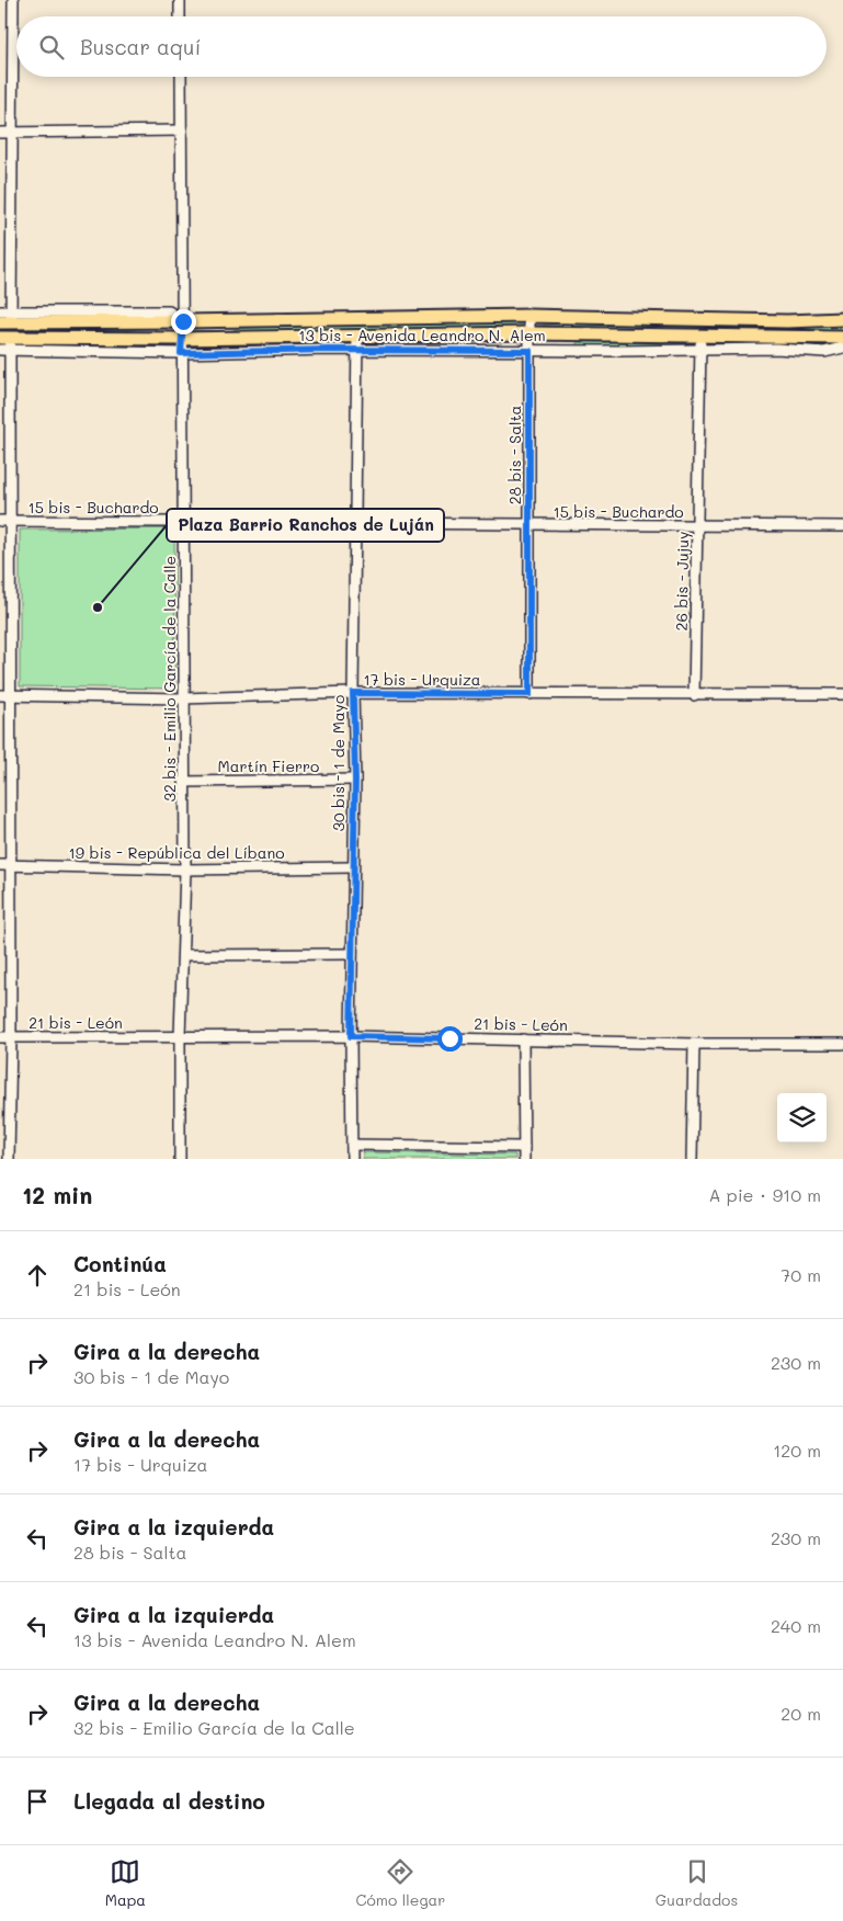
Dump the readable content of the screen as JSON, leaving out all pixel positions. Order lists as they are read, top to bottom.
{
  "streets": {
    "main road": ["13 bis - Avenida Leandro N. Alem"],
    "street": [
      "28 bis - Salta",
      "15 bis - Buchardo",
      "26 bis - Jujuy",
      "32 bis - Emilio García de la Calle",
      "17 bis - Urquiza",
      "30 bis - 1 de Mayo",
      "Martín Fierro",
      "19 bis - República del Líbano",
      "21 bis - León"
    ]
  },
  "crossings": [
    ["13 bis - Avenida Leandro N. Alem", "28 bis - Salta"],
    ["13 bis - Avenida Leandro N. Alem", "26 bis - Jujuy"],
    ["13 bis - Avenida Leandro N. Alem", "32 bis - Emilio García de la Calle"],
    ["13 bis - Avenida Leandro N. Alem", "30 bis - 1 de Mayo"],
    ["28 bis - Salta", "15 bis - Buchardo"],
    ["28 bis - Salta", "17 bis - Urquiza"],
    ["15 bis - Buchardo", "26 bis - Jujuy"],
    ["15 bis - Buchardo", "32 bis - Emilio García de la Calle"],
    ["15 bis - Buchardo", "30 bis - 1 de Mayo"],
    ["26 bis - Jujuy", "17 bis - Urquiza"],
    ["32 bis - Emilio García de la Calle", "17 bis - Urquiza"],
    ["32 bis - Emilio García de la Calle", "Martín Fierro"],
    ["32 bis - Emilio García de la Calle", "19 bis - República del Líbano"],
    ["32 bis - Emilio García de la Calle", "21 bis - León"],
    ["17 bis - Urquiza", "30 bis - 1 de Mayo"],
    ["30 bis - 1 de Mayo", "Martín Fierro"],
    ["30 bis - 1 de Mayo", "19 bis - República del Líbano"],
    ["30 bis - 1 de Mayo", "21 bis - León"]
  ],
  "places": ["Plaza Barrio Ranchos de Luján"],
  "page": {
    "search": "Buscar aquí",
    "heading": ["12 min", "A pie · 910 m"],
    "list": [
      ["Continúa", "21 bis - León", "70 m"],
      ["Gira a la derecha", "30 bis - 1 de Mayo", "230 m"],
      ["Gira a la derecha", "17 bis - Urquiza", "120 m"],
      ["Gira a la izquierda", "28 bis - Salta", "230 m"],
      ["Gira a la izquierda", "13 bis - Avenida Leandro N. Alem", "240 m"],
      ["Gira a la derecha", "32 bis - Emilio García de la Calle", "20 m"],
      "Llegada al destino"
    ],
    "nav": ["Mapa", "Cómo llegar", "Guardados"]
  }
}
